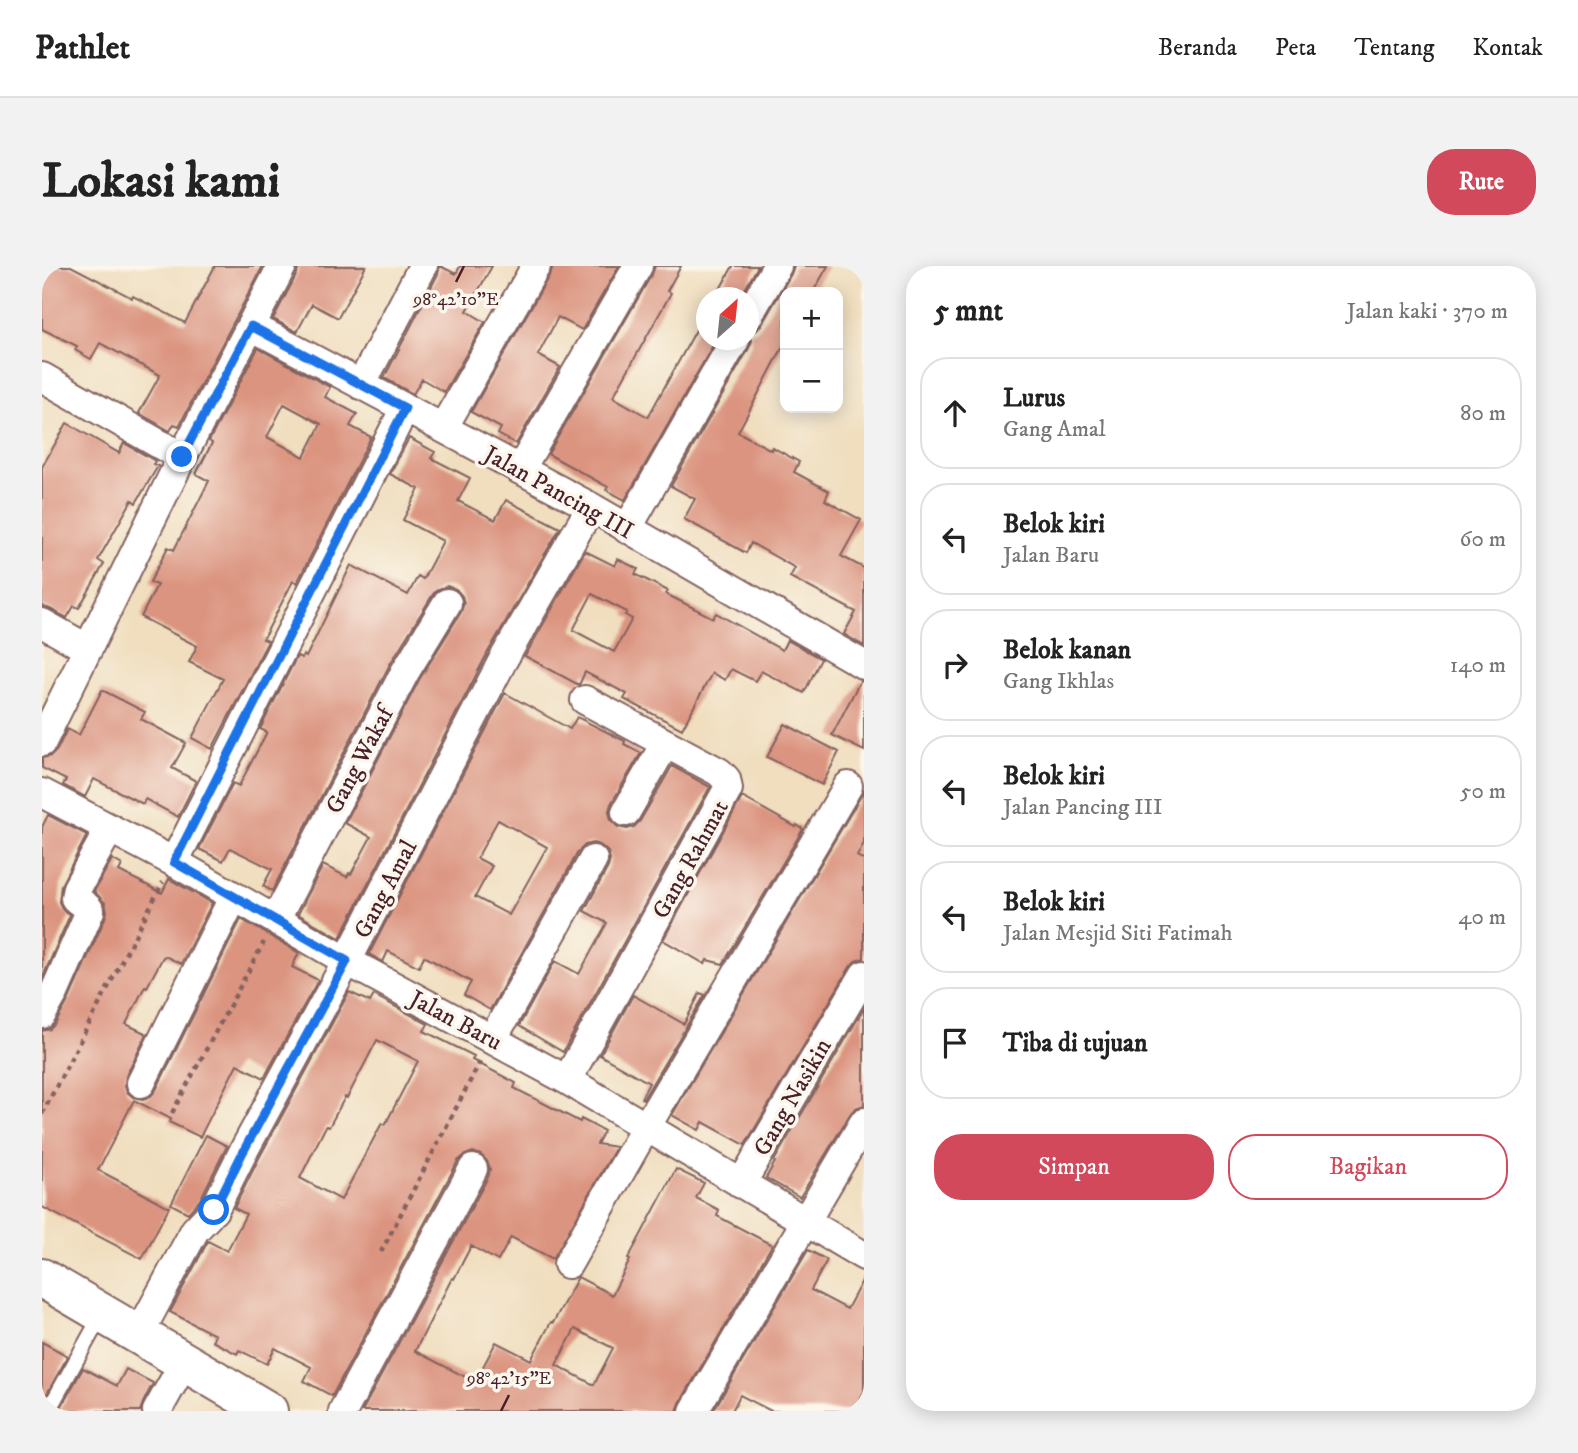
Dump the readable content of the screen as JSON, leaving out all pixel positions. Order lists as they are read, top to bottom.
{
  "streets": {
    "street": [
      "Jalan Pancing III",
      "Gang Wakaf",
      "Gang Rahmat",
      "Gang Amal",
      "Jalan Baru",
      "Gang Nasikin"
    ]
  },
  "crossings": [
    ["Jalan Pancing III", "Gang Amal"],
    ["Gang Wakaf", "Jalan Baru"],
    ["Gang Rahmat", "Jalan Baru"],
    ["Gang Amal", "Jalan Baru"],
    ["Jalan Baru", "Gang Nasikin"]
  ],
  "north": "top right",
  "page": {
    "header": "Pathlet",
    "nav": [
      "Beranda",
      "Peta",
      "Tentang",
      "Kontak"
    ],
    "buttons": [
      "Rute",
      ["Simpan", "Bagikan"]
    ],
    "title": "Lokasi kami",
    "heading": ["5 mnt", "Jalan kaki · 370 m"],
    "map_buttons": ["+", "−"],
    "list": [
      ["Lurus", "Gang Amal", "80 m"],
      ["Belok kiri", "Jalan Baru", "60 m"],
      ["Belok kanan", "Gang Ikhlas", "140 m"],
      ["Belok kiri", "Jalan Pancing III", "50 m"],
      ["Belok kiri", "Jalan Mesjid Siti Fatimah", "40 m"],
      "Tiba di tujuan"
    ]
  },
  "coordinates": ["98°42'10\"E", "98°42'15\"E"]
}
